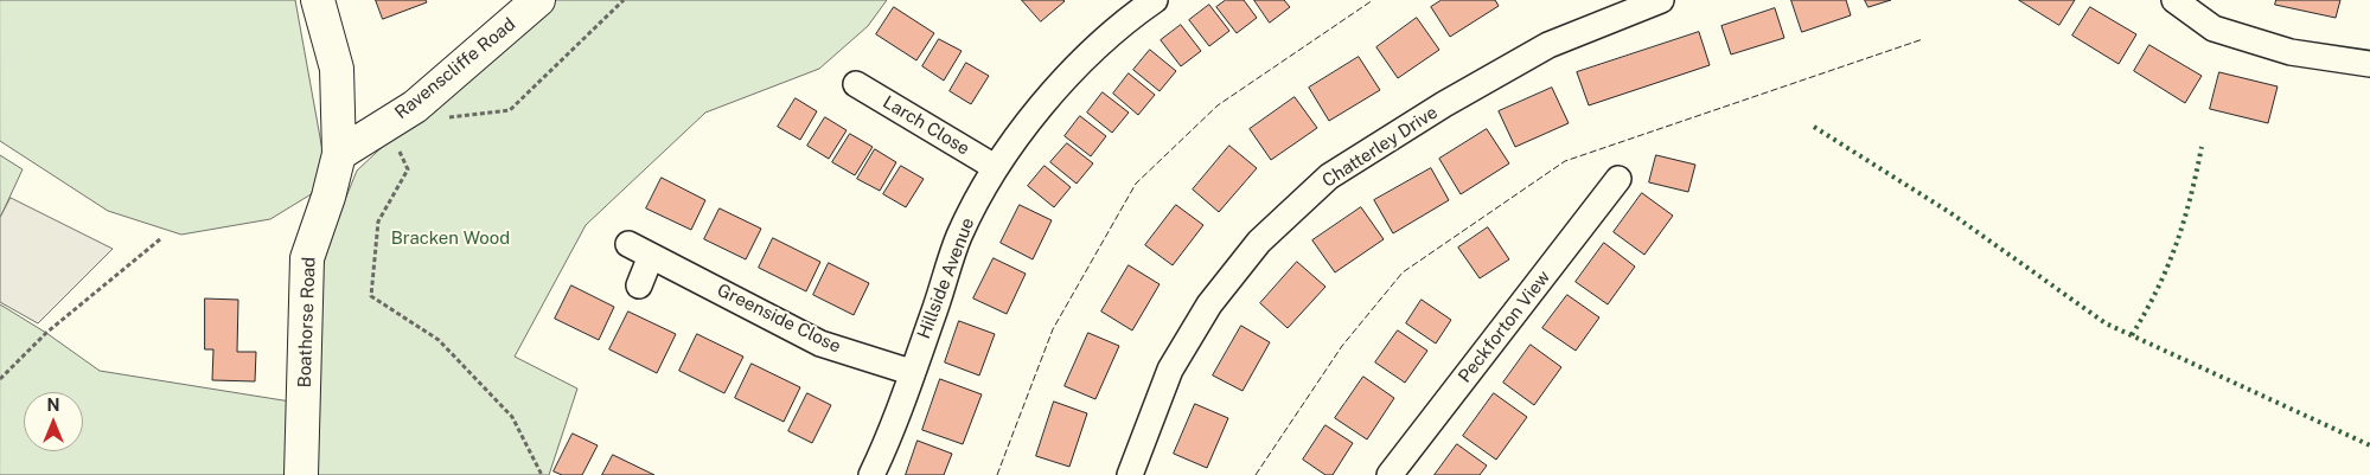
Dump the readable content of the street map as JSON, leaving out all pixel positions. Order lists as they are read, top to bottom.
{
  "streets": {
    "street": [
      "Ravenscliffe Road",
      "Larch Close",
      "Chatterley Drive",
      "Hillside Avenue",
      "Greenside Close",
      "Boathorse Road",
      "Peckforton View"
    ]
  },
  "crossings": [
    ["Ravenscliffe Road", "Boathorse Road"],
    ["Larch Close", "Hillside Avenue"],
    ["Hillside Avenue", "Greenside Close"]
  ],
  "parks": ["Bracken Wood"],
  "north": "top"
}
